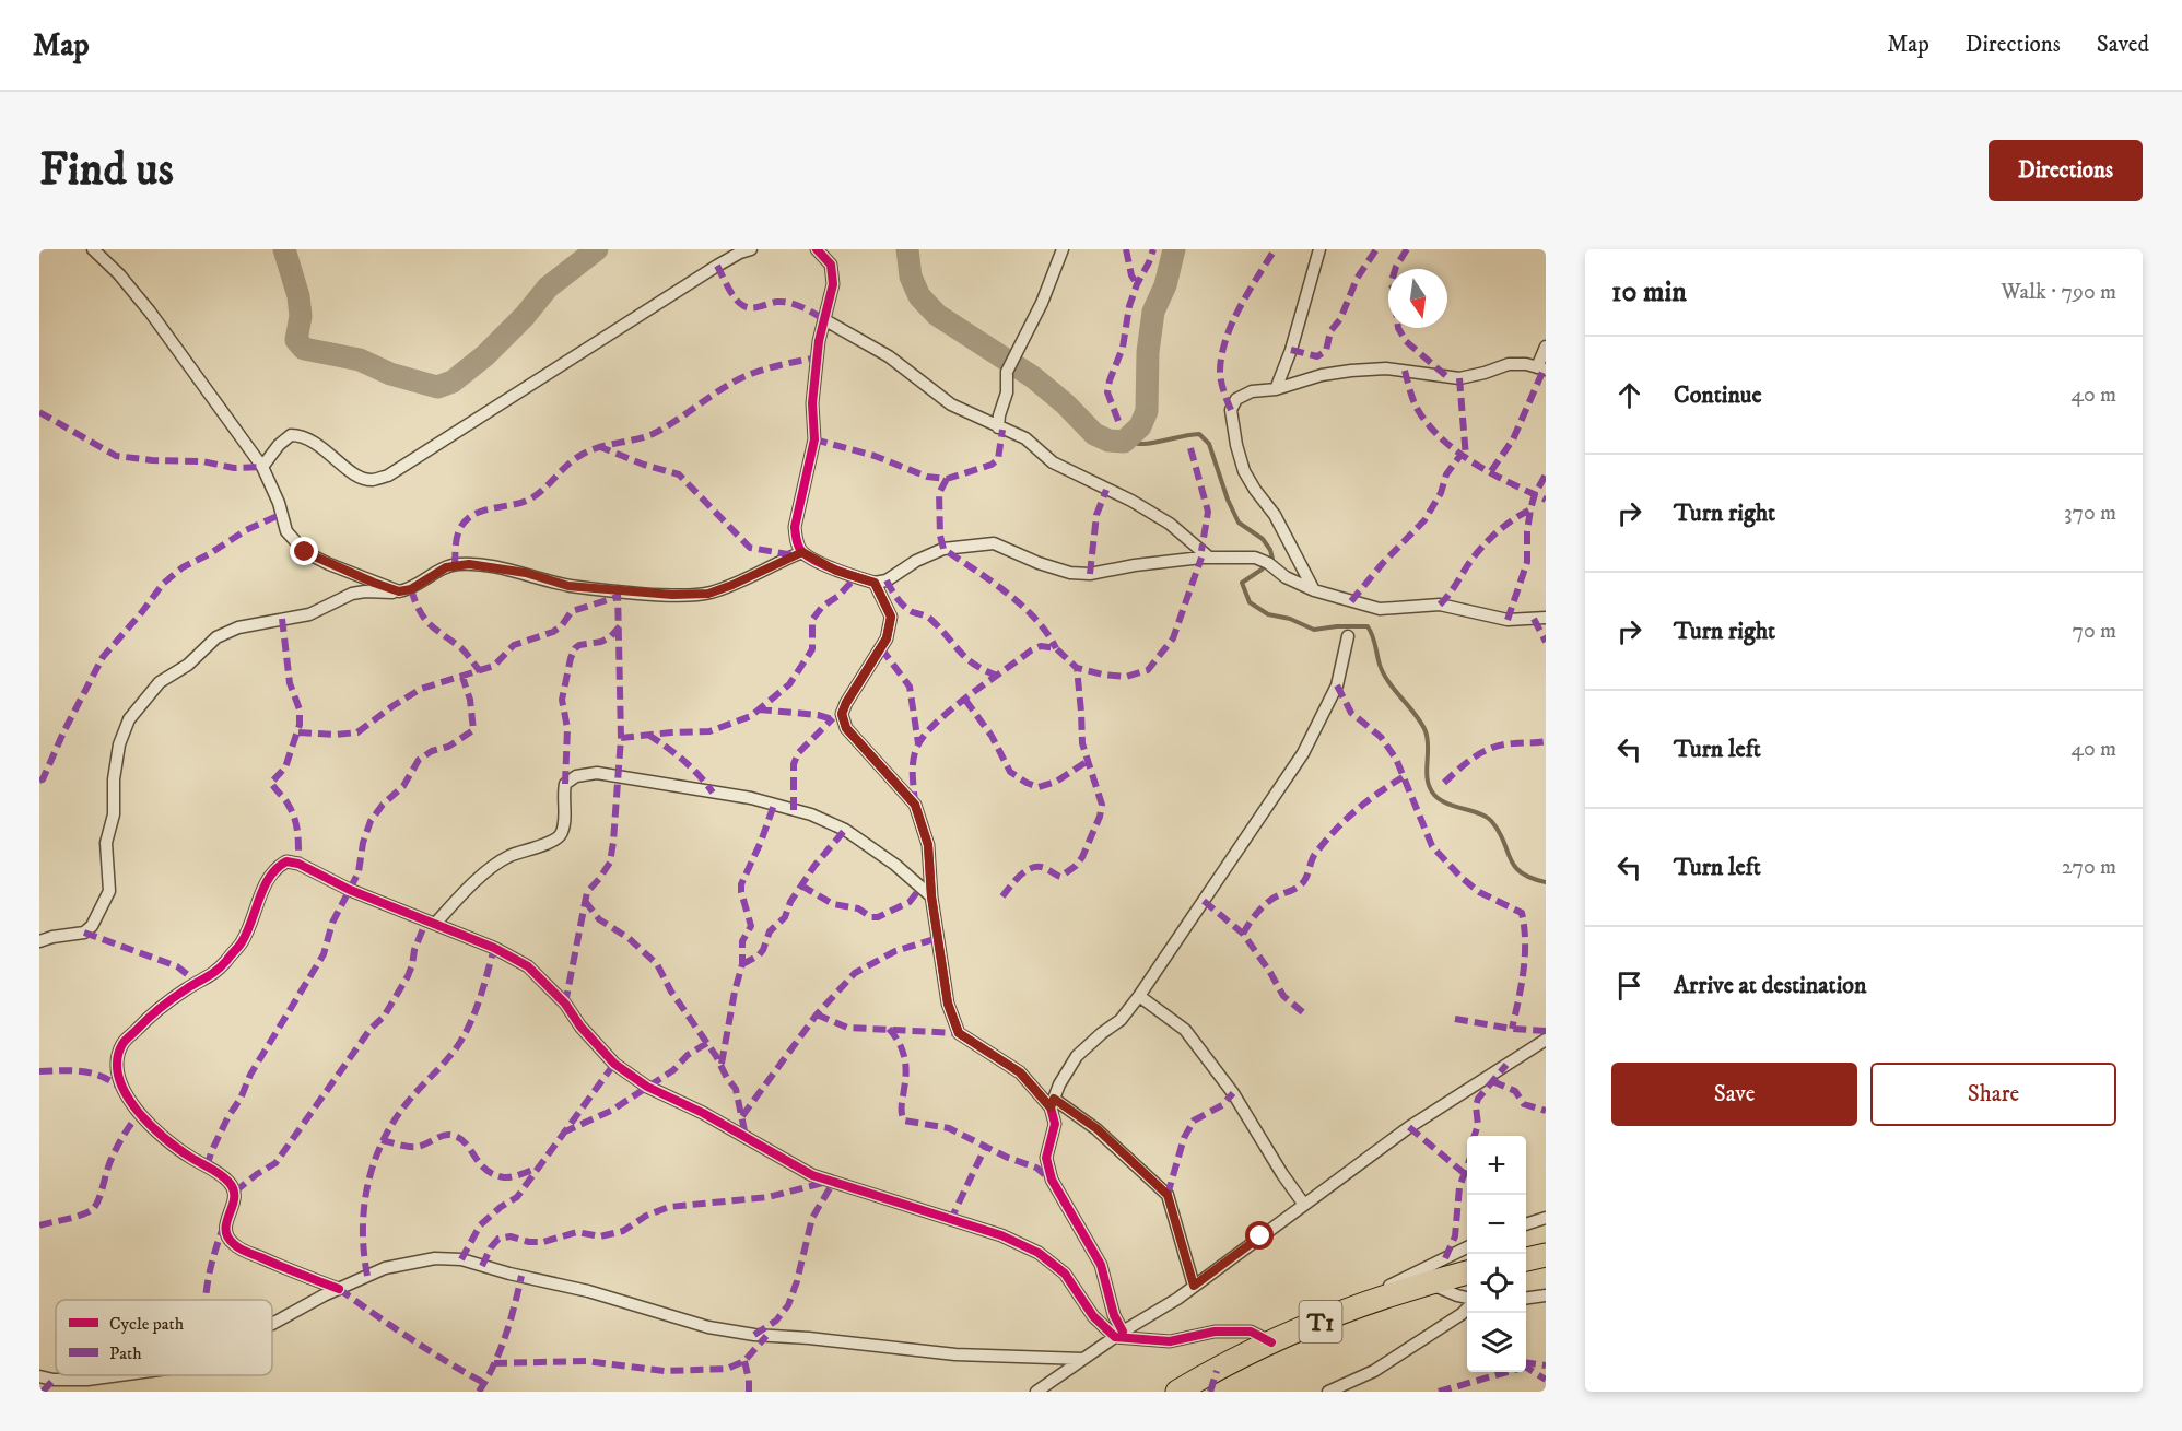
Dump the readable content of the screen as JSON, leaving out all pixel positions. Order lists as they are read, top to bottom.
{
  "streets": {
    "highway": ["T1"]
  },
  "legend": ["Cycle path", "Path"],
  "north": "bottom",
  "page": {
    "header": "Map",
    "nav": ["Map", "Directions", "Saved"],
    "buttons": [
      "Directions",
      ["Save", "Share"]
    ],
    "title": "Find us",
    "heading": ["10 min", "Walk · 790 m"],
    "list": [
      ["Continue", "40 m"],
      ["Turn right", "370 m"],
      ["Turn right", "70 m"],
      ["Turn left", "40 m"],
      ["Turn left", "270 m"],
      "Arrive at destination"
    ],
    "map_buttons": ["+", "−"]
  }
}
